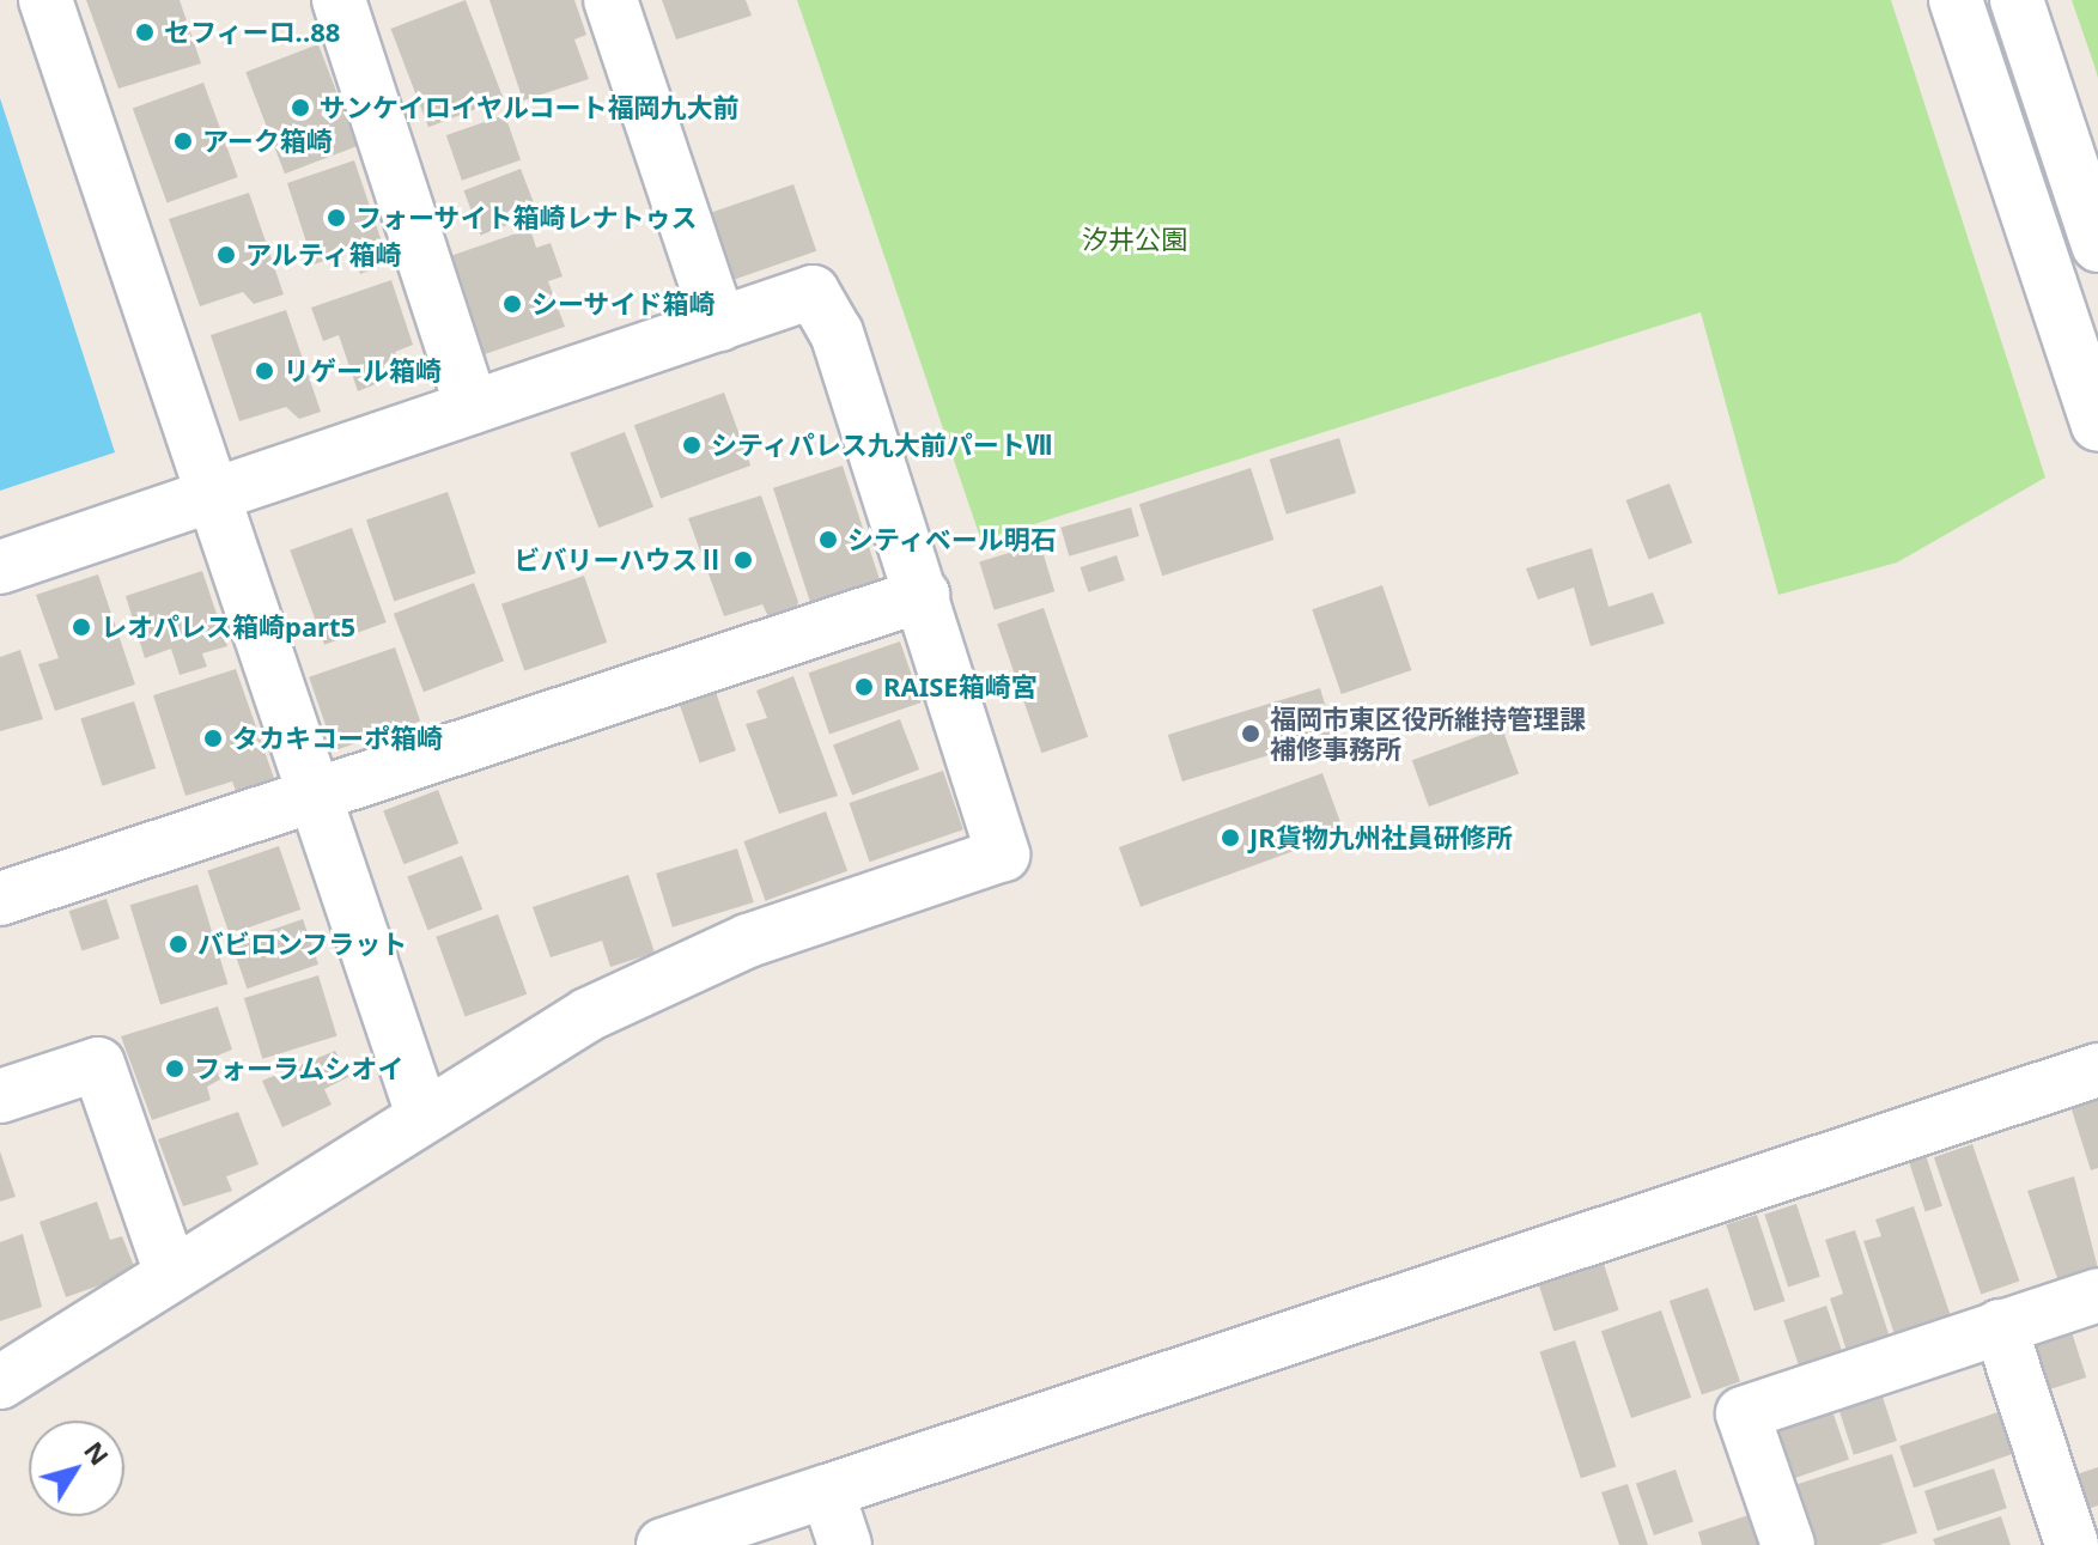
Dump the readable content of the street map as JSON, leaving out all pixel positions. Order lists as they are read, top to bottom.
{
  "parks": ["汐井公園"],
  "places": [
    "セフィーロ‥88",
    "サンケイロイヤルコート福岡九大前",
    "アーク箱崎",
    "フォーサイト箱崎レナトゥス",
    "アルティ箱崎",
    "シーサイド箱崎",
    "リゲール箱崎",
    "シティパレス九大前パートⅦ",
    "シティベール明石",
    "ビバリーハウスⅡ",
    "レオパレス箱崎part5",
    "RAISE箱崎宮",
    "福岡市東区役所維持管理課 補修事務所",
    "タカキコーポ箱崎",
    "JR貨物九州社員研修所",
    "バビロンフラット",
    "フォーラムシオイ"
  ],
  "north": "top right"
}
